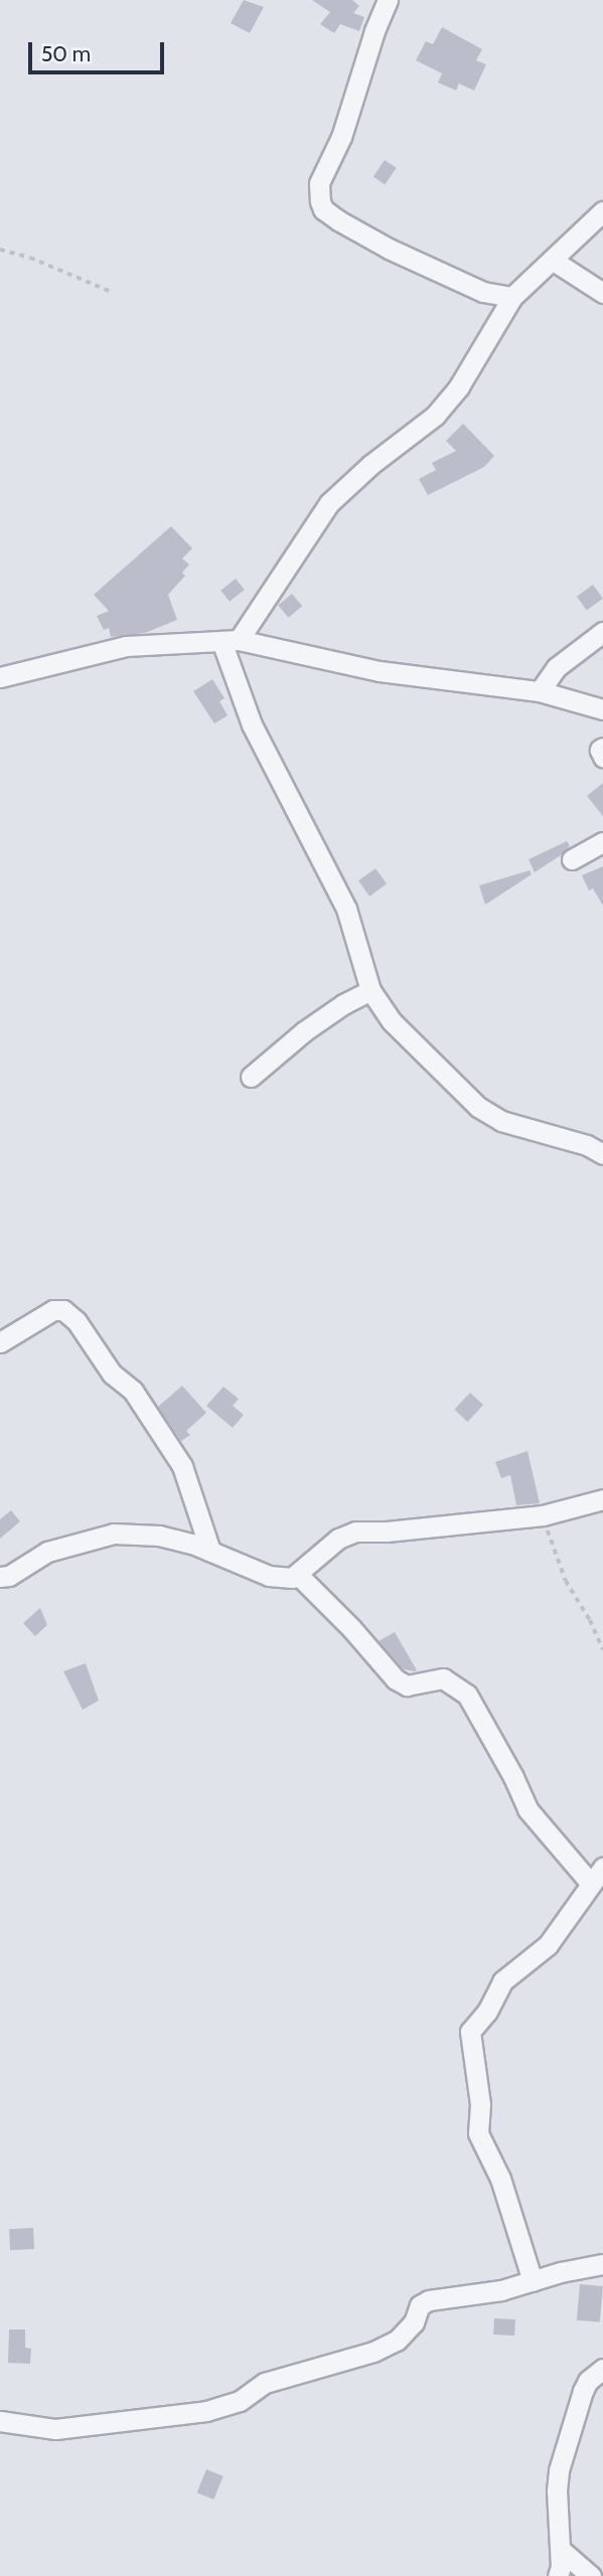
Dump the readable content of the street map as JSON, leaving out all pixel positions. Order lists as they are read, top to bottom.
{
  "scale_bar": "50 m"
}
